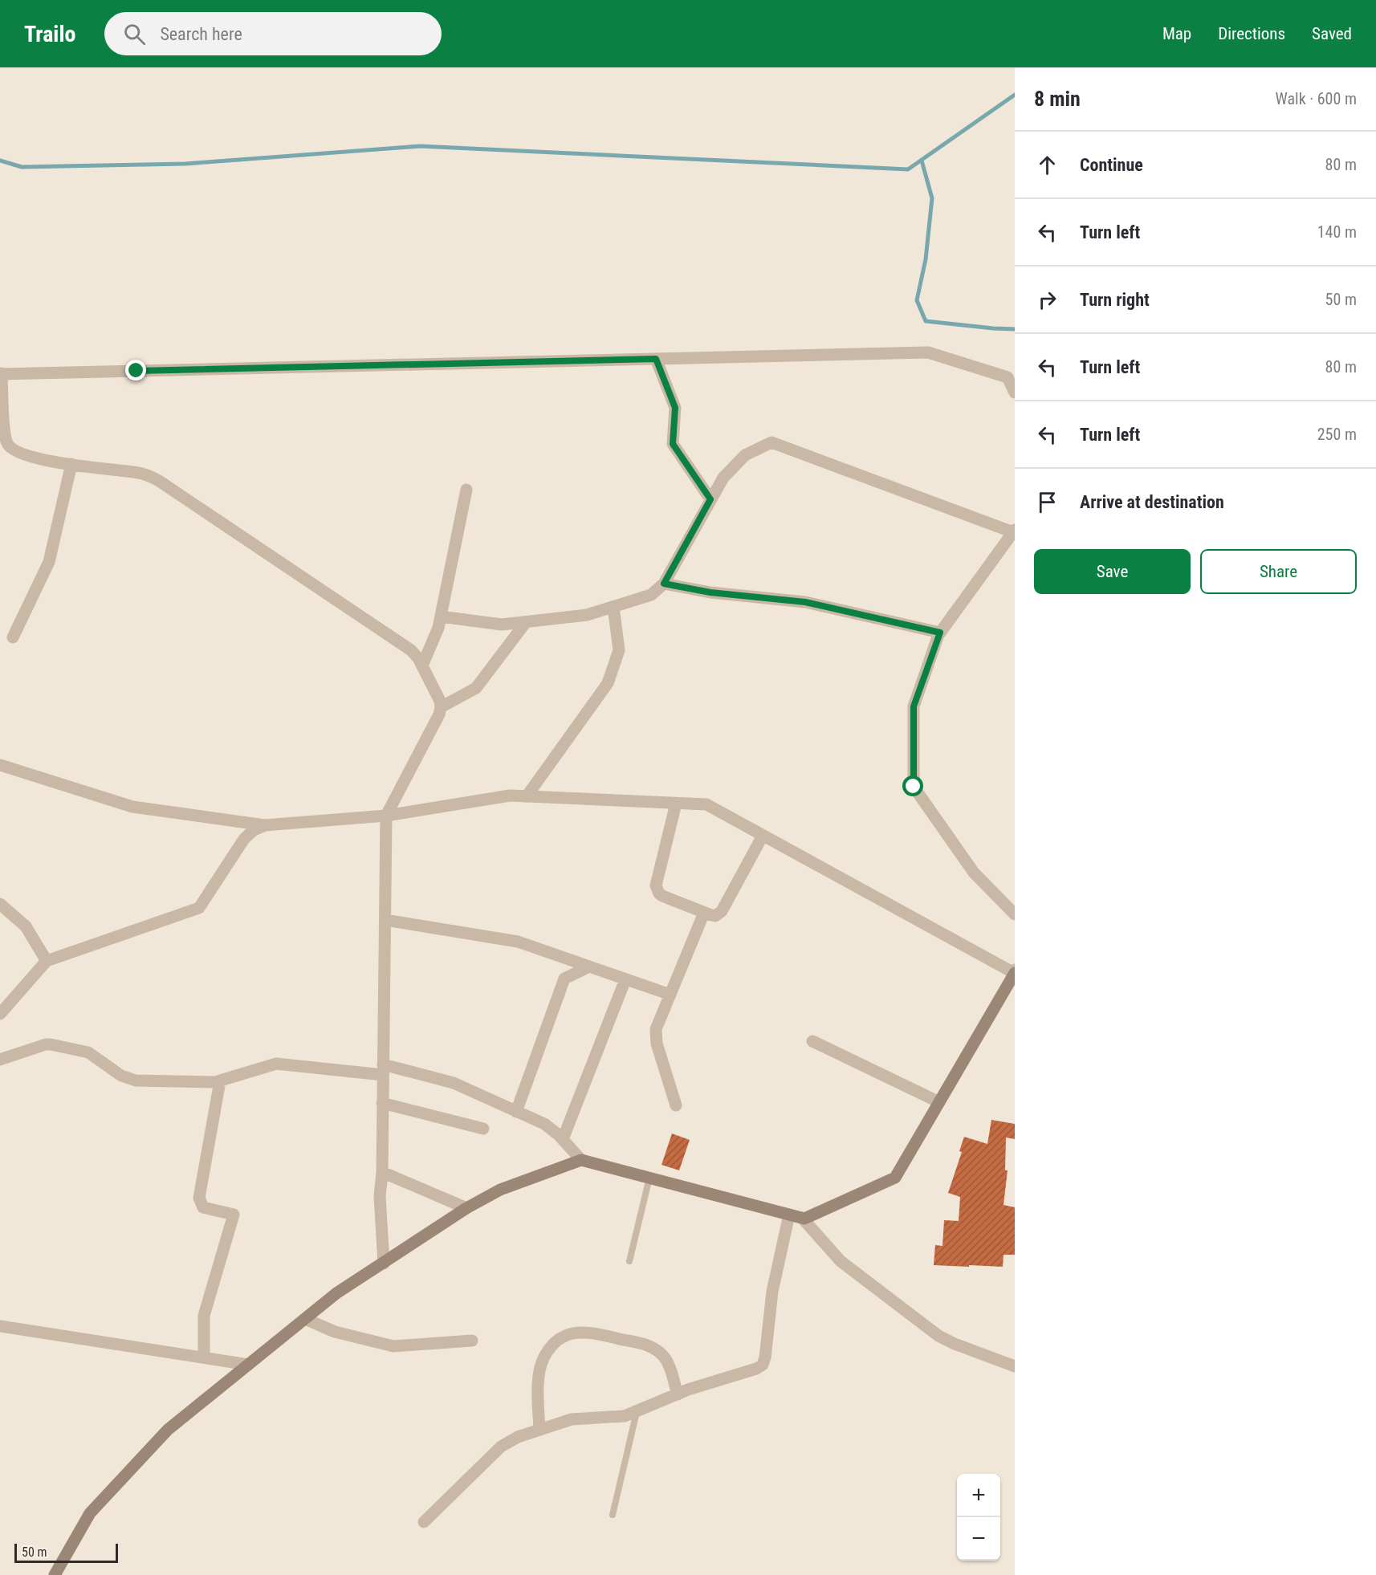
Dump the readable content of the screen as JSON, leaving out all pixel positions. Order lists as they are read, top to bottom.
{
  "scale_bar": "50 m",
  "page": {
    "header": "Trailo",
    "search": "Search here",
    "nav": ["Map", "Directions", "Saved"],
    "heading": ["8 min", "Walk · 600 m"],
    "list": [
      ["Continue", "80 m"],
      ["Turn left", "140 m"],
      ["Turn right", "50 m"],
      ["Turn left", "80 m"],
      ["Turn left", "250 m"],
      "Arrive at destination"
    ],
    "buttons": ["Save", "Share"],
    "map_buttons": ["+", "−"],
    "scale": "50 m"
  }
}
